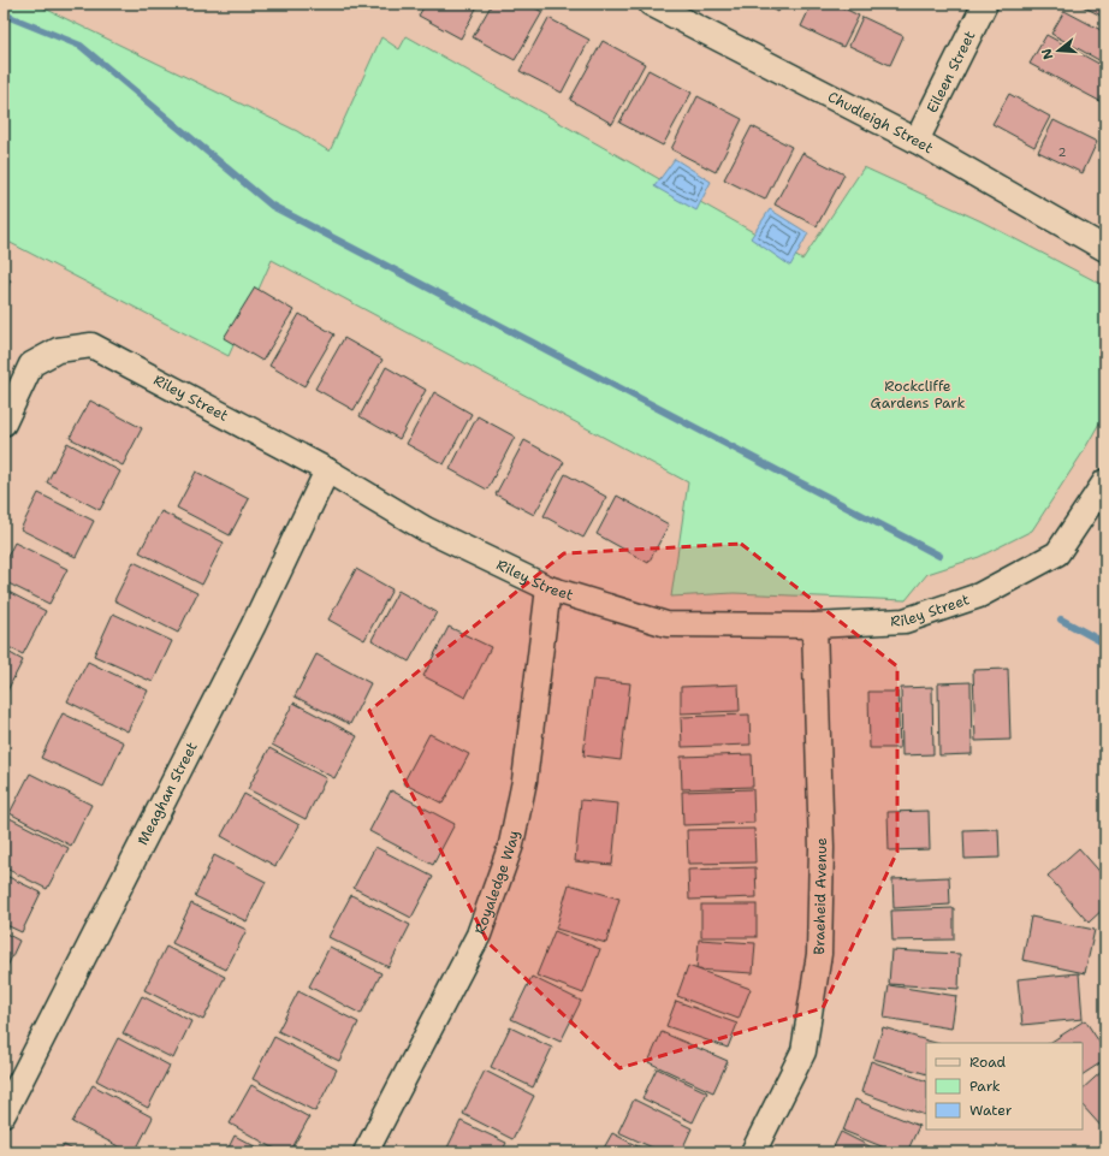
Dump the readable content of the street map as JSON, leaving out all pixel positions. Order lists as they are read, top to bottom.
{
  "streets": {
    "street": [
      "Eileen Street",
      "Chudleigh Street",
      "Riley Street",
      "Meaghan Street",
      "Royaledge Way",
      "Braeheid Avenue"
    ]
  },
  "crossings": [
    ["Eileen Street", "Chudleigh Street"],
    ["Riley Street", "Meaghan Street"],
    ["Riley Street", "Royaledge Way"],
    ["Riley Street", "Braeheid Avenue"]
  ],
  "parks": ["Rockcliffe Gardens Park"],
  "house_numbers": ["2"],
  "legend": ["Road", "Park", "Water"],
  "north": "left"
}
